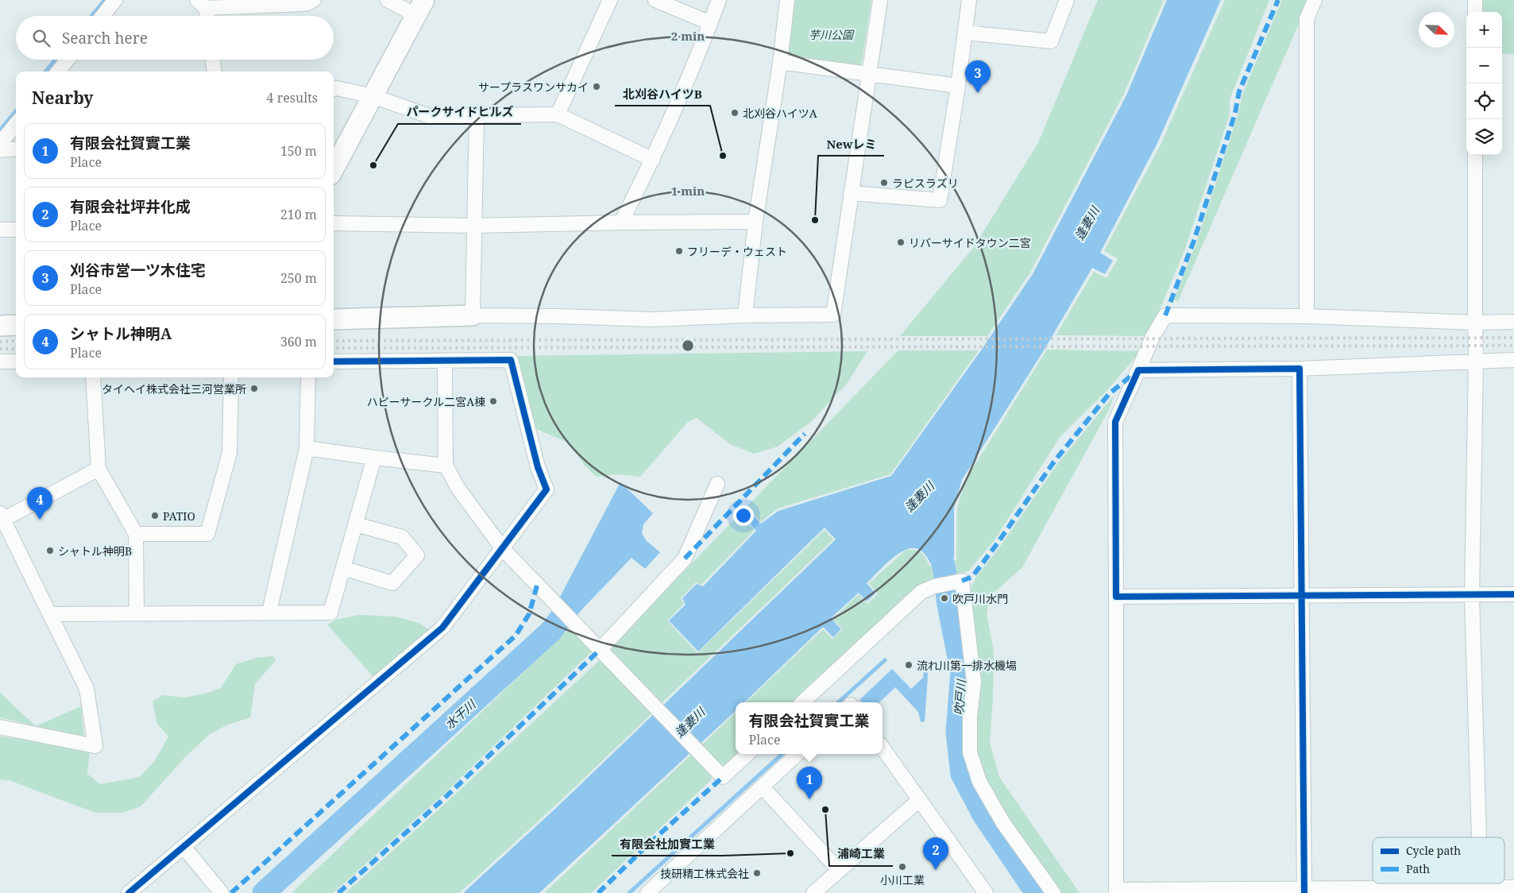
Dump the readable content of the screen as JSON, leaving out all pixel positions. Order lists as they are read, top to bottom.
{
  "water": ["逢妻川", "吹戸川", "水干川"],
  "parks": ["芋川公園"],
  "places": [
    "サープラスワンサカイ",
    "北刈谷ハイツA",
    "北刈谷ハイツB",
    "パークサイドヒルズ",
    "ラピスラズリ",
    "Newレミ",
    "リバーサイドタウン二宮",
    "フリーデ・ウェスト",
    "タイヘイ株式会社三河営業所",
    "ハピーサークル二宮A棟",
    "PATIO",
    "シャトル神明B",
    "吹戸川水門",
    "流れ川第一排水機場",
    "浦崎工業",
    "有限会社加實工業",
    "小川工業",
    "技研精工株式会社"
  ],
  "legend": ["Cycle path", "Path"],
  "north": "bottom right",
  "page": {
    "map_buttons": ["+", "−"],
    "search": "Search here",
    "pins": [
      "3",
      "4",
      "1",
      "2"
    ],
    "heading": ["Nearby", "4 results"],
    "list": [
      {
        "mark": "1",
        "name": "有限会社賀實工業",
        "note": "Place",
        "value": "150 m"
      },
      {
        "mark": "2",
        "name": "有限会社坪井化成",
        "note": "Place",
        "value": "210 m"
      },
      {
        "mark": "3",
        "name": "刈谷市営一ツ木住宅",
        "note": "Place",
        "value": "250 m"
      },
      {
        "mark": "4",
        "name": "シャトル神明A",
        "note": "Place",
        "value": "360 m"
      }
    ],
    "popup": ["有限会社賀實工業", "Place"]
  },
  "rings": ["2 min", "1 min"]
}
